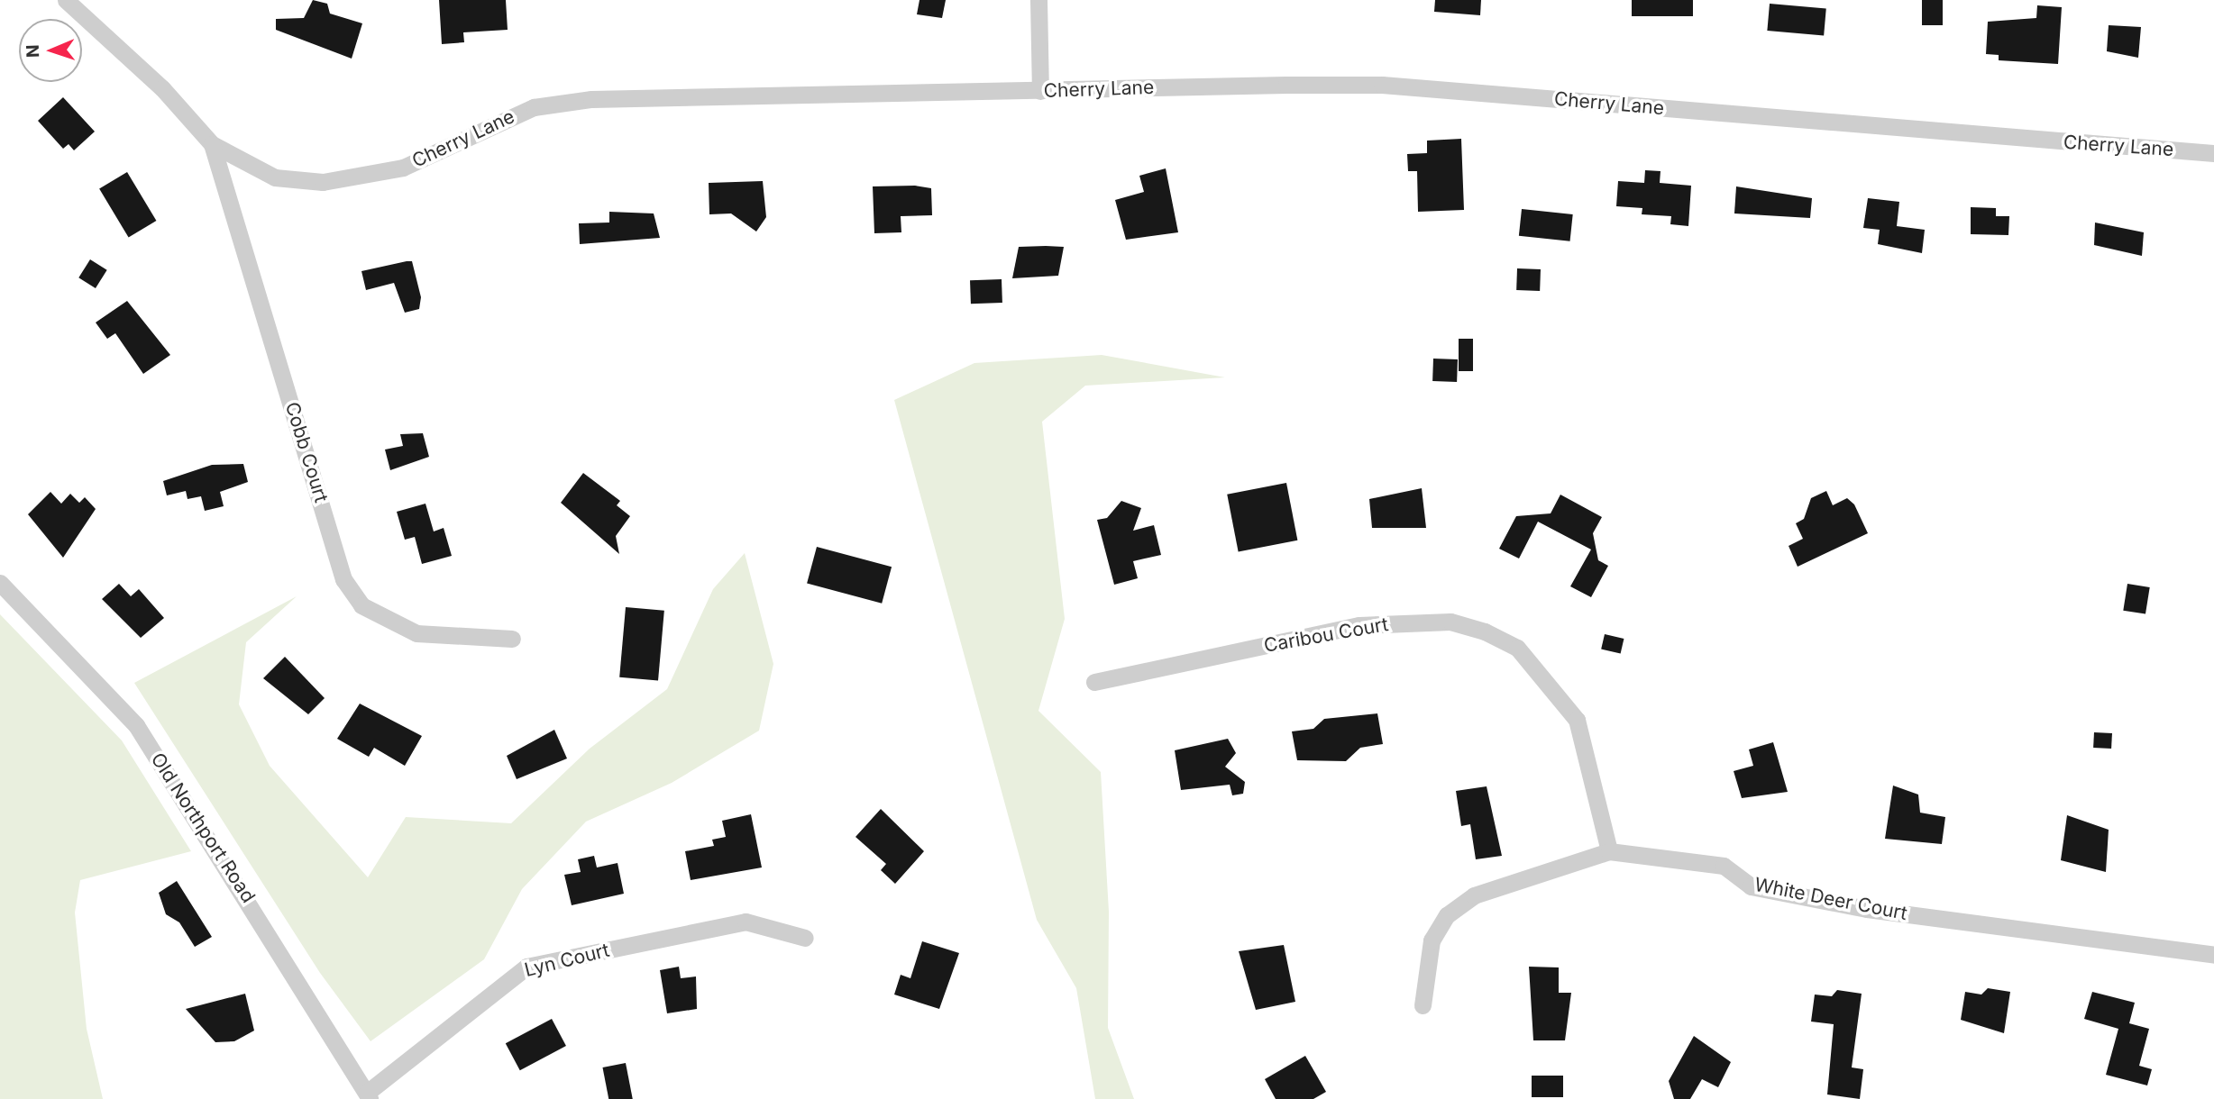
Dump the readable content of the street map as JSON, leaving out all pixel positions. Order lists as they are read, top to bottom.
{
  "streets": {
    "street": [
      "Cherry Lane",
      "Cobb Court",
      "Caribou Court",
      "Old Northport Road",
      "White Deer Court",
      "Lyn Court"
    ]
  },
  "crossings": [
    ["Cherry Lane", "Cobb Court"],
    ["Caribou Court", "White Deer Court"],
    ["Old Northport Road", "Lyn Court"]
  ],
  "north": "left"
}
